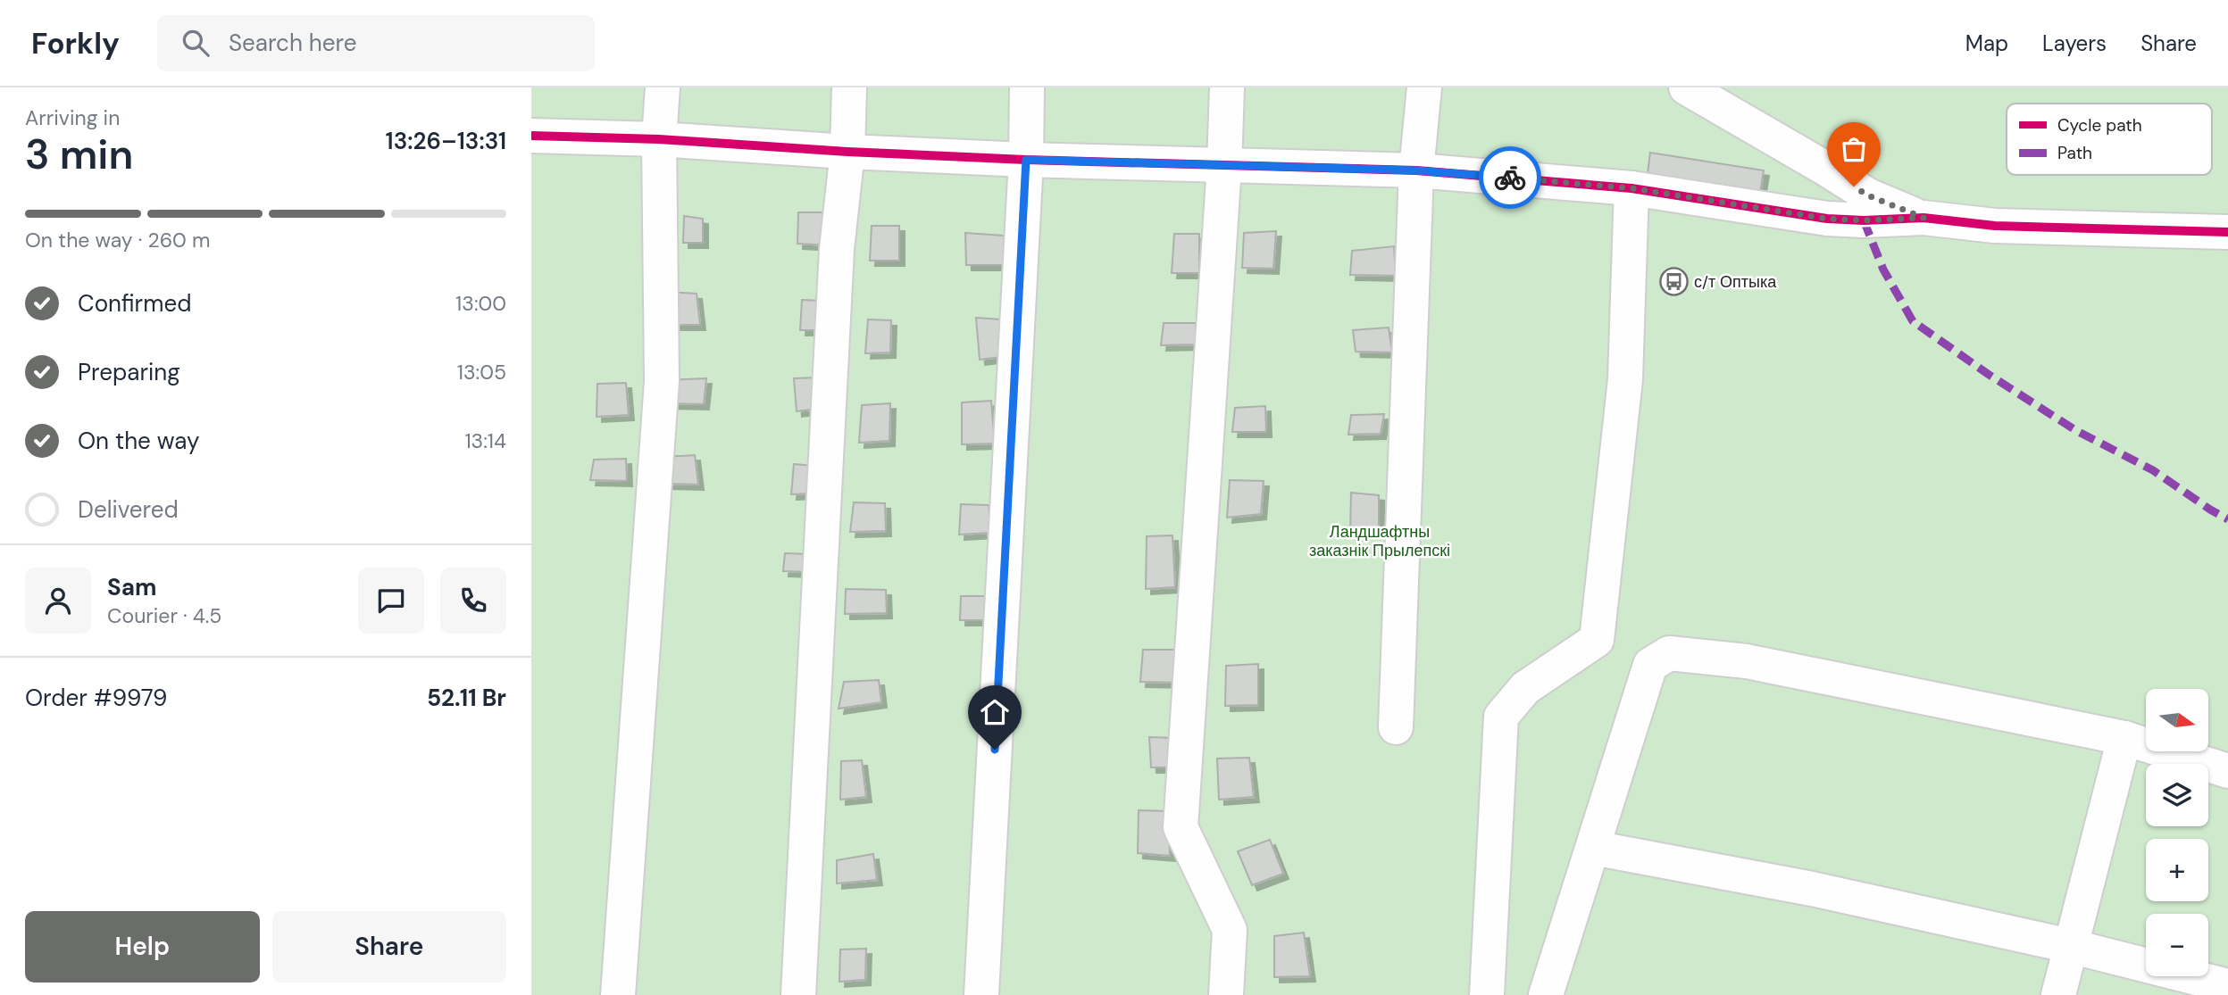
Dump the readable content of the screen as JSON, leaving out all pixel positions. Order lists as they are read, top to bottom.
{
  "parks": ["Ландшафтны заказнік Прылепскі"],
  "places": {
    "bus stop": ["с/т Оптыка"]
  },
  "legend": ["Cycle path", "Path"],
  "north": "right",
  "page": {
    "header": "Forkly",
    "search": "Search here",
    "nav": ["Map", "Layers", "Share"],
    "heading": ["3 min", "Arriving in", "13:26–13:31"],
    "panel": [
      "Sam",
      "Courier · 4.5",
      "Order #9979",
      "52.11 Br"
    ],
    "bar": "On the way · 260 m",
    "list": [
      ["Confirmed", "13:00"],
      ["Preparing", "13:05"],
      ["On the way", "13:14"],
      "Delivered"
    ],
    "map_buttons": ["+", "−"],
    "buttons": ["Help", "Share"]
  }
}
